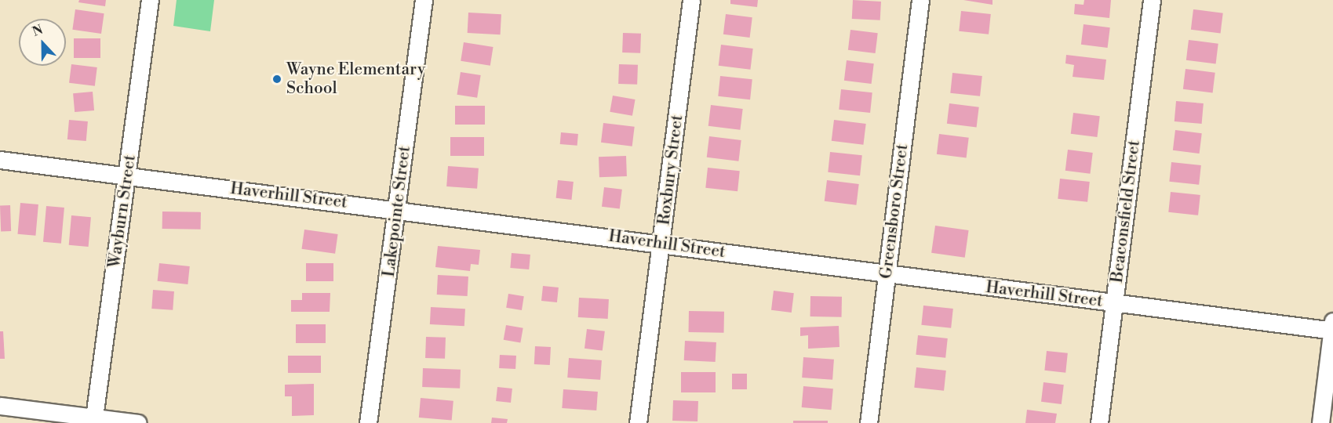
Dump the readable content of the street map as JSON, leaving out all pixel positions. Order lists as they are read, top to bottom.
{
  "streets": {
    "street": [
      "Roxbury Street",
      "Haverhill Street",
      "Wayburn Street",
      "Lakepointe Street",
      "Greensboro Street",
      "Beaconsfield Street"
    ]
  },
  "crossings": [
    ["Roxbury Street", "Haverhill Street"],
    ["Haverhill Street", "Wayburn Street"],
    ["Haverhill Street", "Lakepointe Street"],
    ["Haverhill Street", "Greensboro Street"],
    ["Haverhill Street", "Beaconsfield Street"]
  ],
  "places": ["Wayne Elementary School"],
  "north": "top"
}
